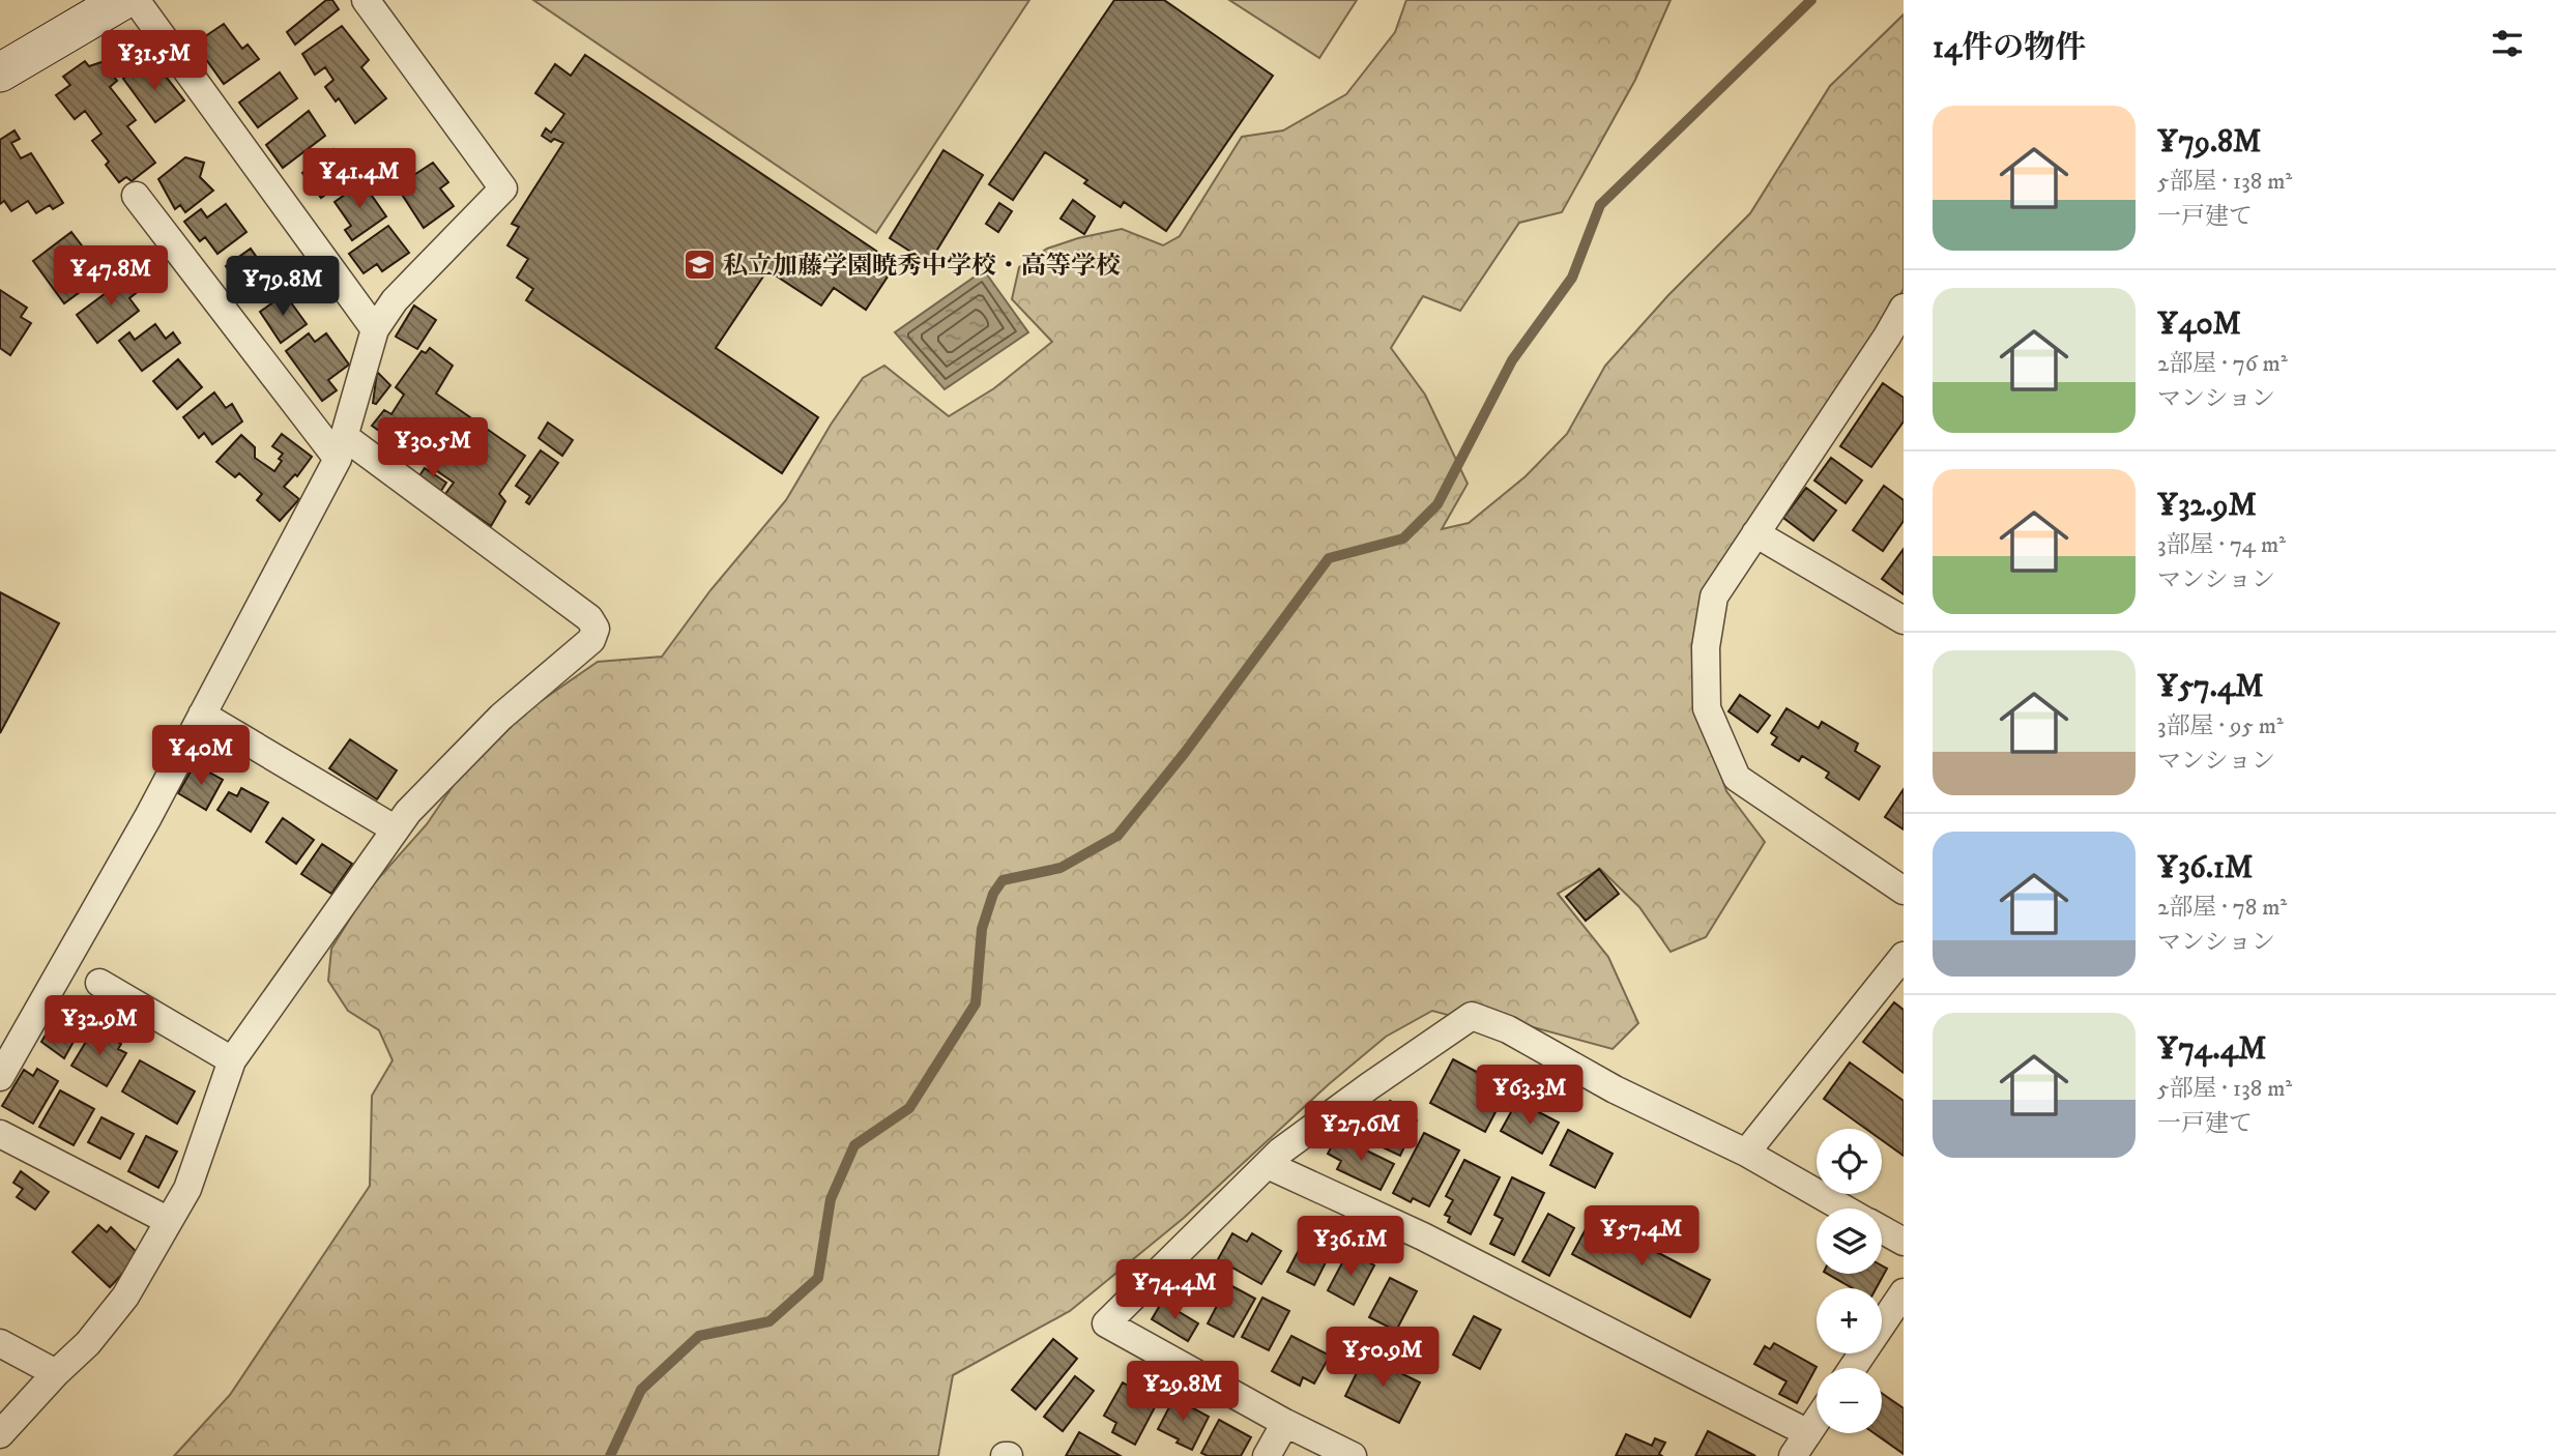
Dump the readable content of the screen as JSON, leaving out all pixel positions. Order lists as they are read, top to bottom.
{
  "places": {
    "school or university": ["私立加藤学園暁秀中学校・高等学校"]
  },
  "page": {
    "heading": "14件の物件",
    "price": [
      "¥31.5M",
      "¥41.4M",
      "¥47.8M",
      "¥79.8M",
      "¥30.5M",
      "¥40M",
      "¥32.9M",
      "¥63.3M",
      "¥27.6M",
      "¥57.4M",
      "¥36.1M",
      "¥74.4M",
      "¥50.9M",
      "¥29.8M"
    ],
    "list": [
      {
        "name": "¥79.8M",
        "note": "5部屋 · 138 m² · 一戸建て"
      },
      {
        "name": "¥40M",
        "note": "2部屋 · 76 m² · マンション"
      },
      {
        "name": "¥32.9M",
        "note": "3部屋 · 74 m² · マンション"
      },
      {
        "name": "¥57.4M",
        "note": "3部屋 · 95 m² · マンション"
      },
      {
        "name": "¥36.1M",
        "note": "2部屋 · 78 m² · マンション"
      },
      {
        "name": "¥74.4M",
        "note": "5部屋 · 138 m² · 一戸建て"
      }
    ],
    "map_buttons": ["+", "−"]
  }
}
